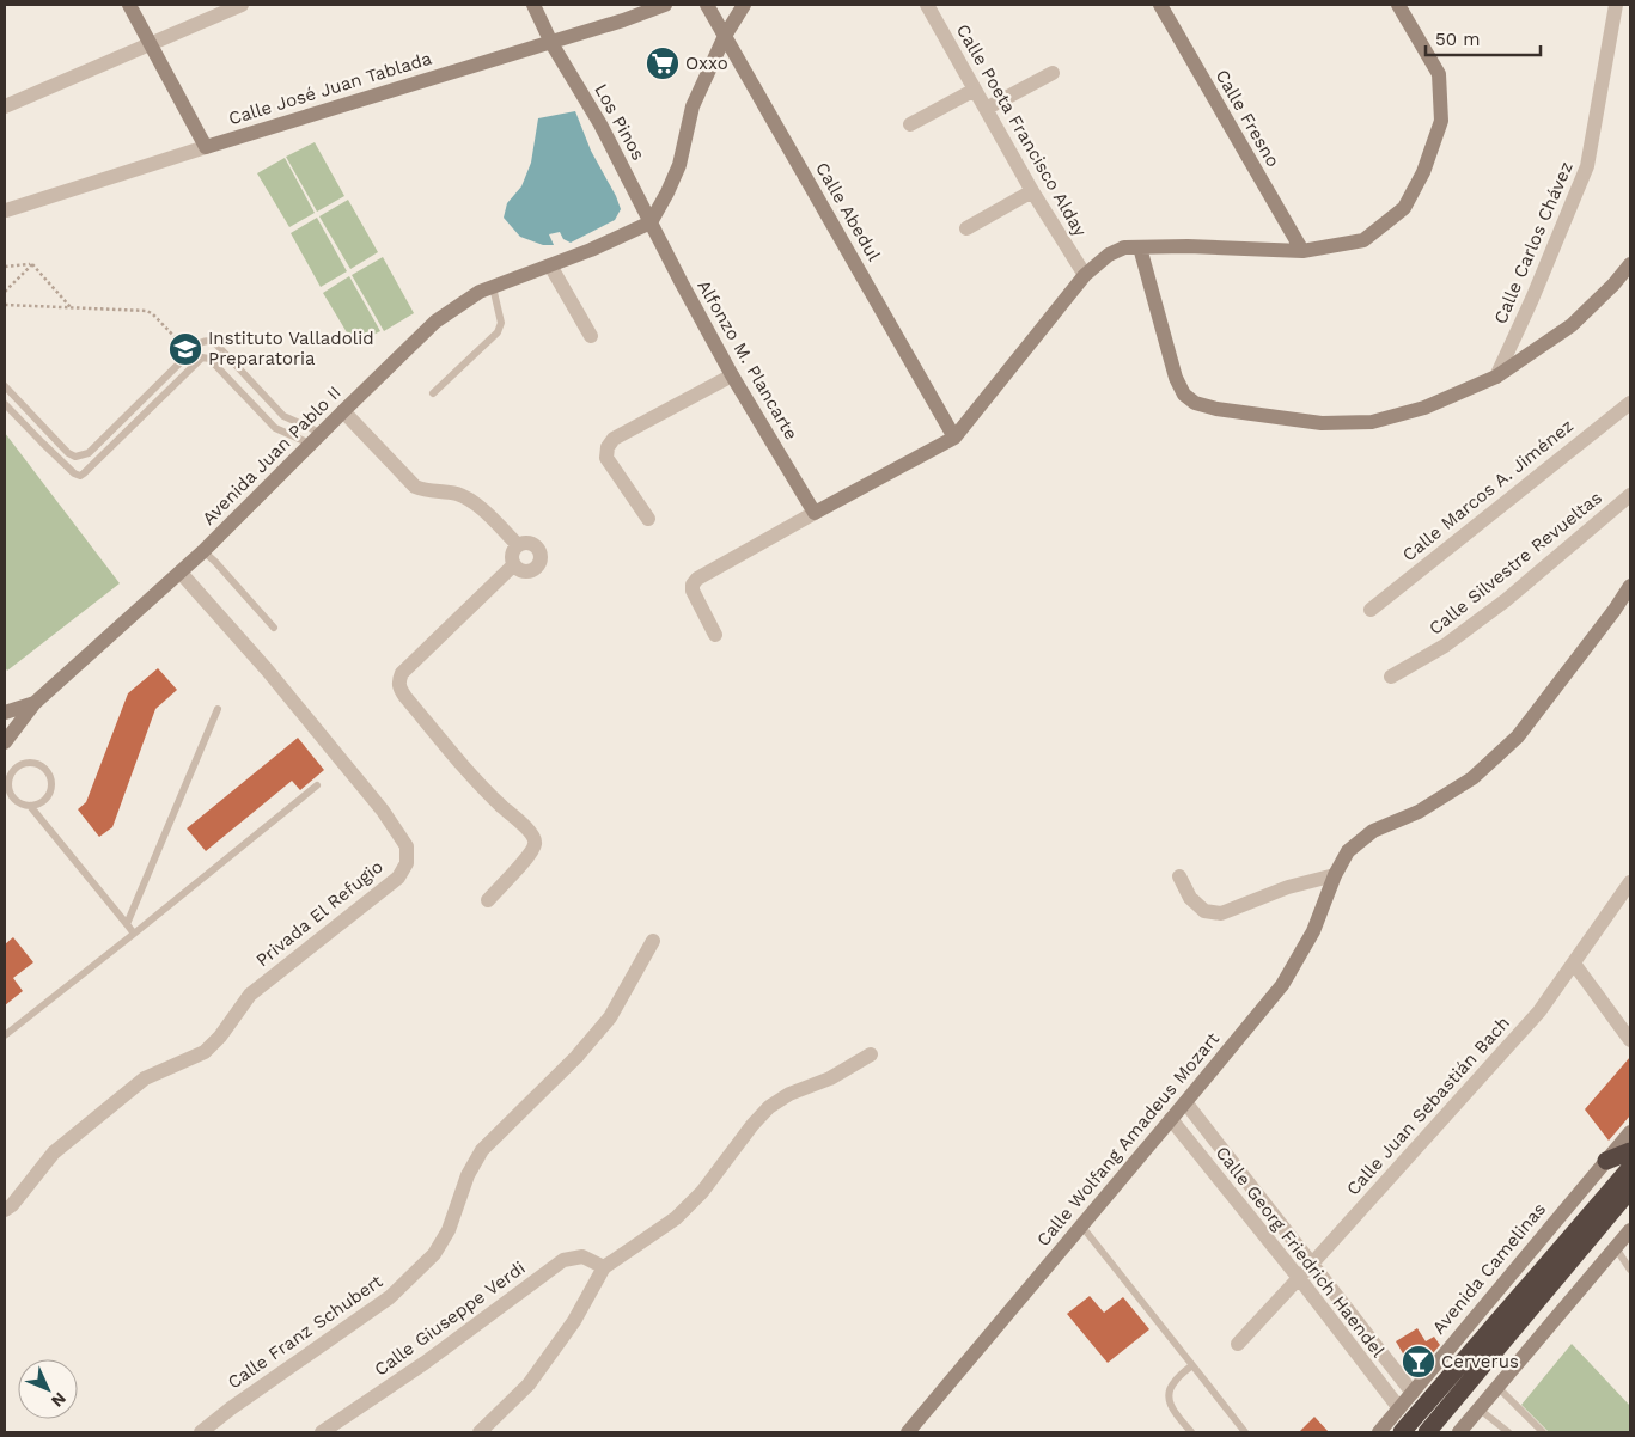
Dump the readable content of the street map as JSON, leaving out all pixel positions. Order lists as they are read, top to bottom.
{
  "streets": {
    "street": [
      "Calle José Juan Tablada",
      "Calle Fresno",
      "Los Pinos",
      "Calle Poeta Francisco Alday",
      "Calle Abedul",
      "Calle Carlos Chávez",
      "Alfonzo M. Plancarte",
      "Avenida Juan Pablo II",
      "Calle Marcos A. Jiménez",
      "Calle Silvestre Revueltas",
      "Privada El Refugio",
      "Calle Juan Sebastián Bach",
      "Calle Wolfang Amadeus Mozart",
      "Calle Georg Friedrich Haendel",
      "Avenida Camelinas",
      "Calle Giuseppe Verdi",
      "Calle Franz Schubert"
    ]
  },
  "crossings": [
    ["Calle José Juan Tablada", "Los Pinos"],
    ["Los Pinos", "Alfonzo M. Plancarte"],
    ["Los Pinos", "Avenida Juan Pablo II"],
    ["Alfonzo M. Plancarte", "Avenida Juan Pablo II"],
    ["Avenida Juan Pablo II", "Privada El Refugio"],
    ["Calle Juan Sebastián Bach", "Calle Georg Friedrich Haendel"],
    ["Calle Wolfang Amadeus Mozart", "Calle Georg Friedrich Haendel"],
    ["Calle Georg Friedrich Haendel", "Avenida Camelinas"]
  ],
  "places": {
    "supermarket": ["Oxxo"],
    "school or university": ["Instituto Valladolid Preparatoria"],
    "bar": ["Cerverus"]
  },
  "scale_bar": "50 m",
  "north": "bottom right"
}
